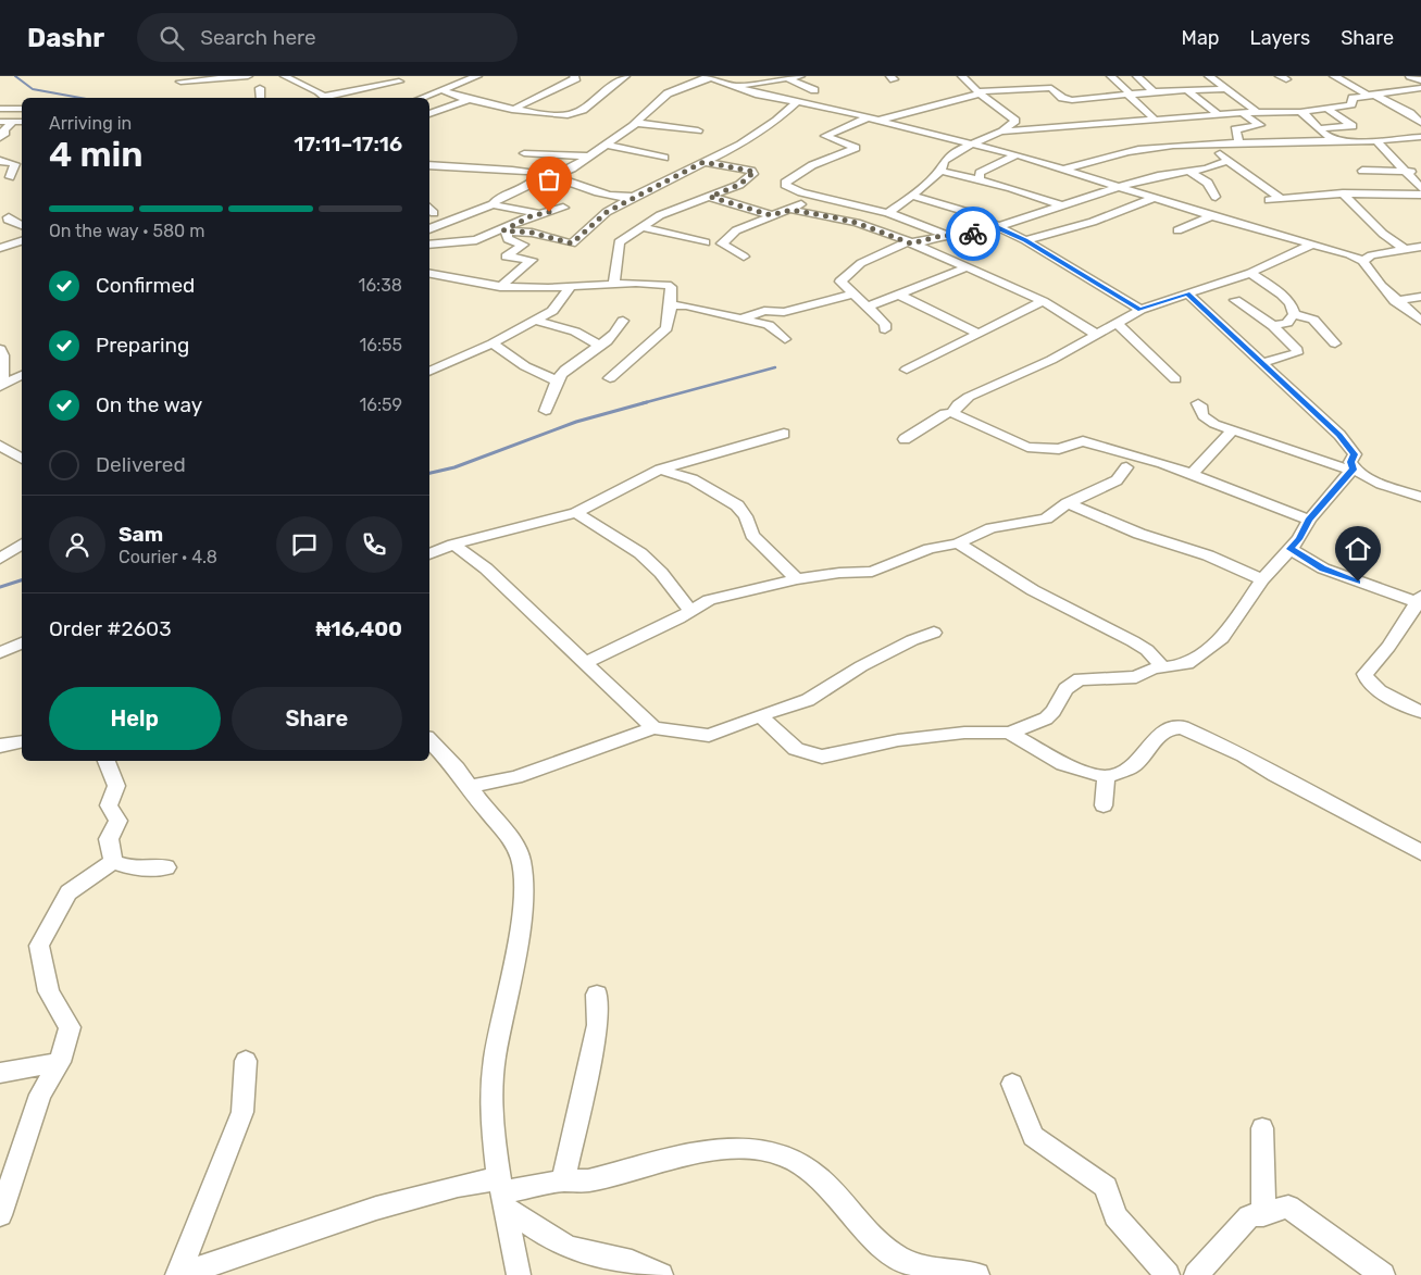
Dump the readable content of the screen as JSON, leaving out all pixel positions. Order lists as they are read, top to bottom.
{
  "page": {
    "header": "Dashr",
    "search": "Search here",
    "nav": ["Map", "Layers", "Share"],
    "heading": ["4 min", "Arriving in", "17:11–17:16"],
    "panel": [
      "Sam",
      "Courier · 4.8",
      "Order #2603",
      "₦16,400"
    ],
    "bar": "On the way · 580 m",
    "list": [
      ["Confirmed", "16:38"],
      ["Preparing", "16:55"],
      ["On the way", "16:59"],
      "Delivered"
    ],
    "buttons": ["Help", "Share"]
  }
}
